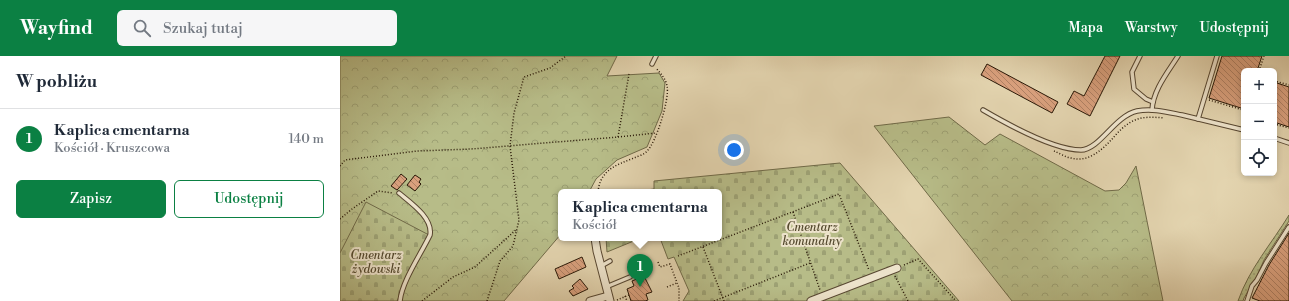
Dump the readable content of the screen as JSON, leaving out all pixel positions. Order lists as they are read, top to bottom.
{
  "parks": ["Cmentarz komunalny", "Cmentarz żydowski"],
  "page": {
    "header": "Wayfind",
    "search": "Szukaj tutaj",
    "nav": ["Mapa", "Warstwy", "Udostępnij"],
    "heading": "W pobliżu",
    "map_buttons": ["+", "−"],
    "list": [
      {
        "mark": "1",
        "name": "Kaplica cmentarna",
        "note": "Kościół · Kruszcowa",
        "value": "140 m"
      }
    ],
    "buttons": ["Zapisz", "Udostępnij"],
    "popup": ["Kaplica cmentarna", "Kościół"],
    "pins": "1"
  }
}
